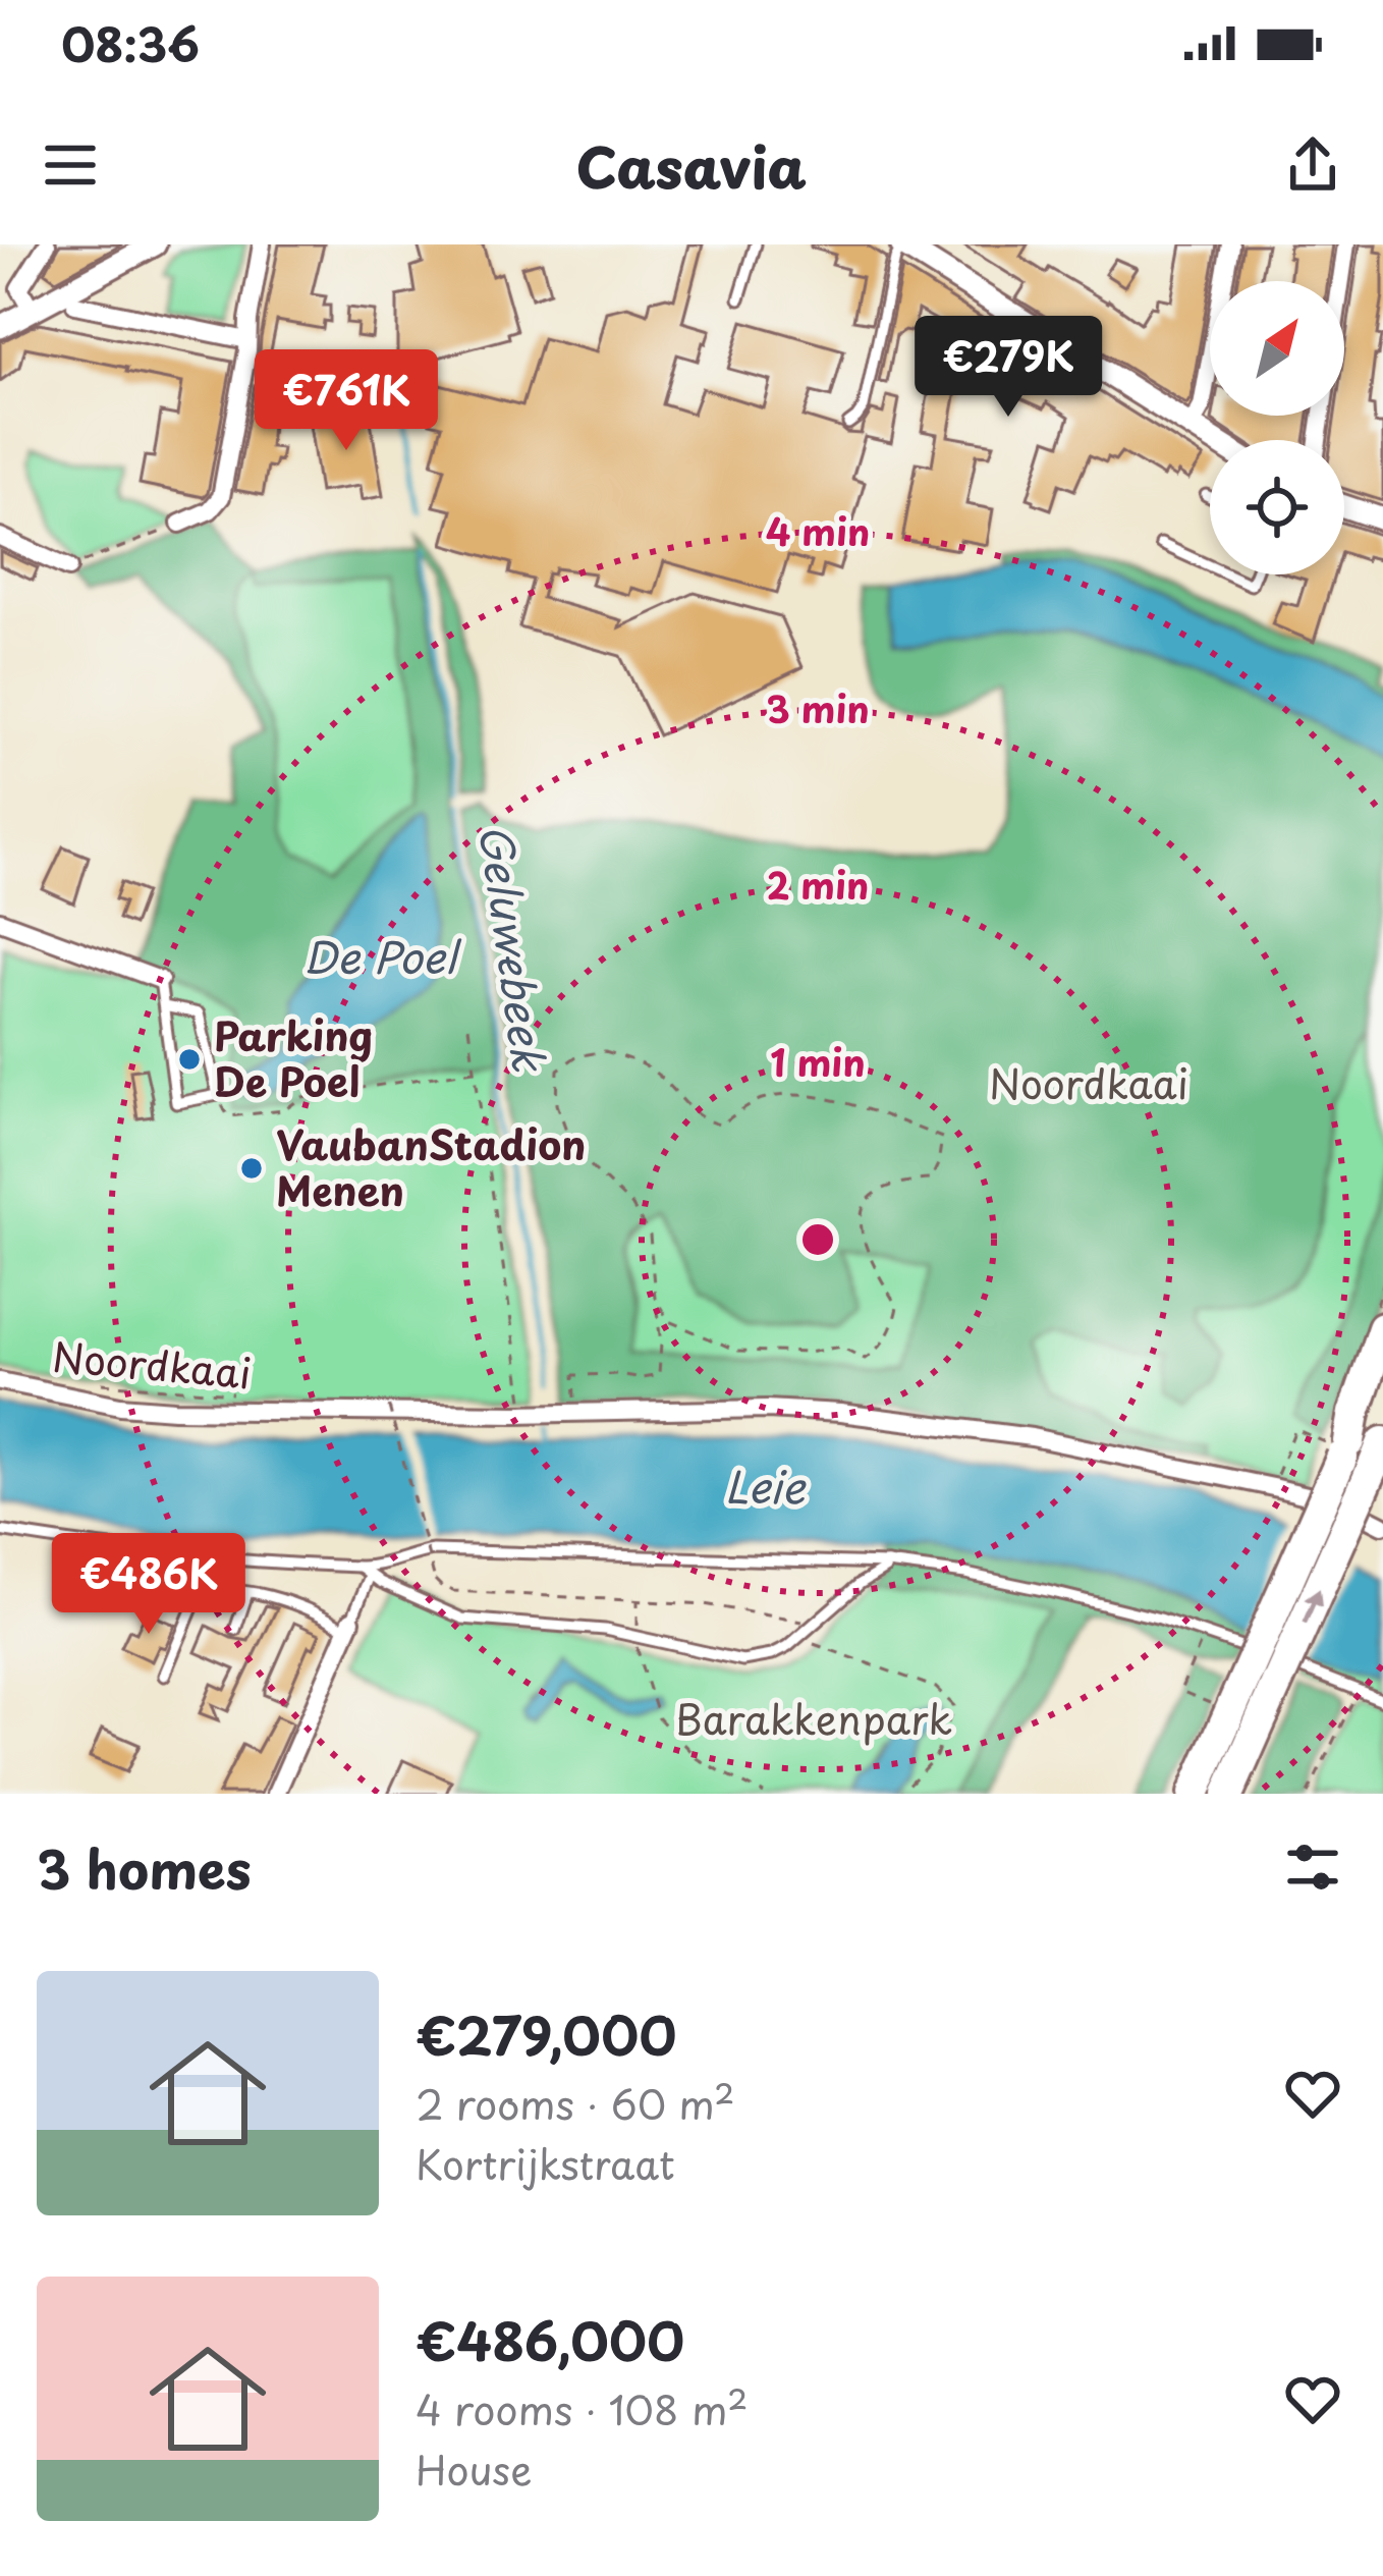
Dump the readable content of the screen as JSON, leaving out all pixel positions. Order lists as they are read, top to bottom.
{
  "streets": {
    "street": ["Noordkaai"]
  },
  "water": ["Geluwebeek", "De Poel", "Leie"],
  "parks": ["Noordkaai", "Barakkenpark"],
  "places": ["Parking De Poel", "VaubanStadion Menen"],
  "north": "top right",
  "page": {
    "status": "08:36",
    "header": "Casavia",
    "price": ["€279K", "€761K", "€486K"],
    "heading": "3 homes",
    "list": [
      {
        "name": "€279,000",
        "note": "2 rooms · 60 m² · Kortrijkstraat"
      },
      {
        "name": "€486,000",
        "note": "4 rooms · 108 m² · House"
      }
    ]
  },
  "rings": [
    "4 min",
    "3 min",
    "2 min",
    "1 min"
  ]
}
